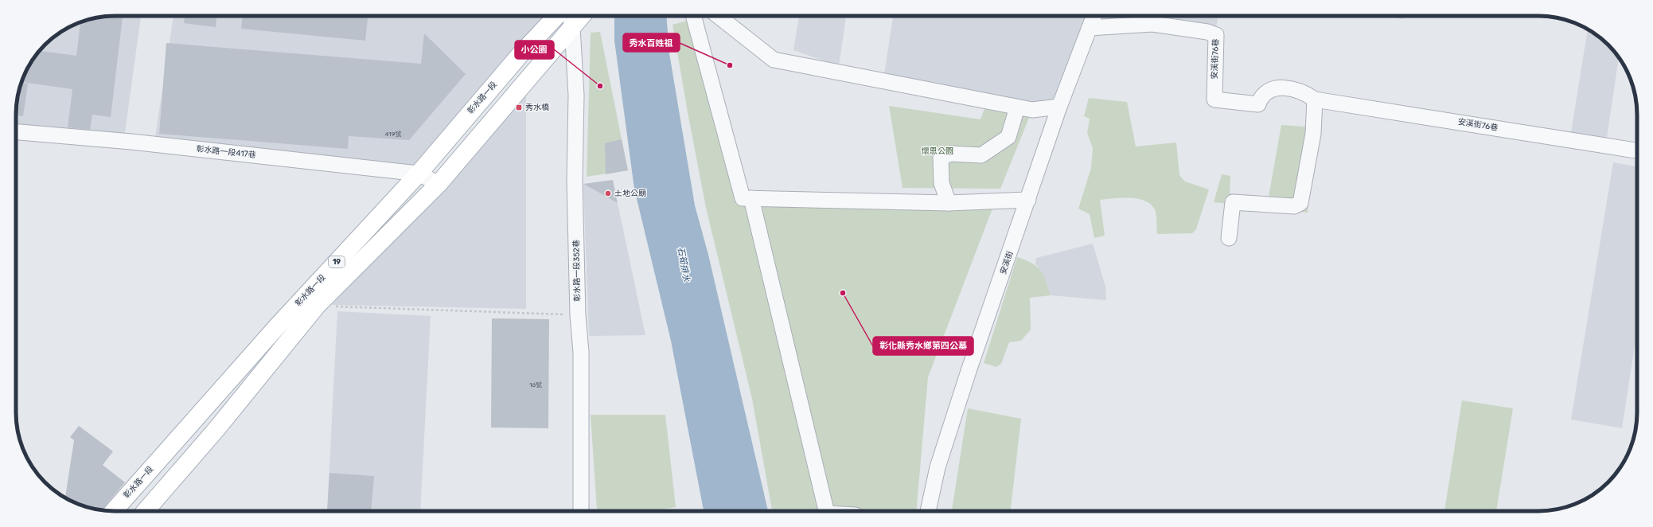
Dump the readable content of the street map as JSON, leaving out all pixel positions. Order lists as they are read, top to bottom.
{
  "streets": {
    "main road": ["彰水路一段", "19"],
    "street": [
      "安溪街76巷",
      "彰水路一段417巷",
      "安溪街",
      "彰水路一段352巷"
    ]
  },
  "crossings": [
    ["安溪街76巷", "安溪街"],
    ["彰水路一段", "彰水路一段417巷"],
    ["彰水路一段", "彰水路一段352巷"]
  ],
  "water": ["石筍排水"],
  "parks": ["懷恩公園"],
  "places": {
    "other": [
      "秀水百姓祖",
      "小公園",
      "土地公廟",
      "彰化縣秀水鄉第四公墓"
    ],
    "transit": ["秀水橋"]
  },
  "house_numbers": ["419號", "16號"]
}
